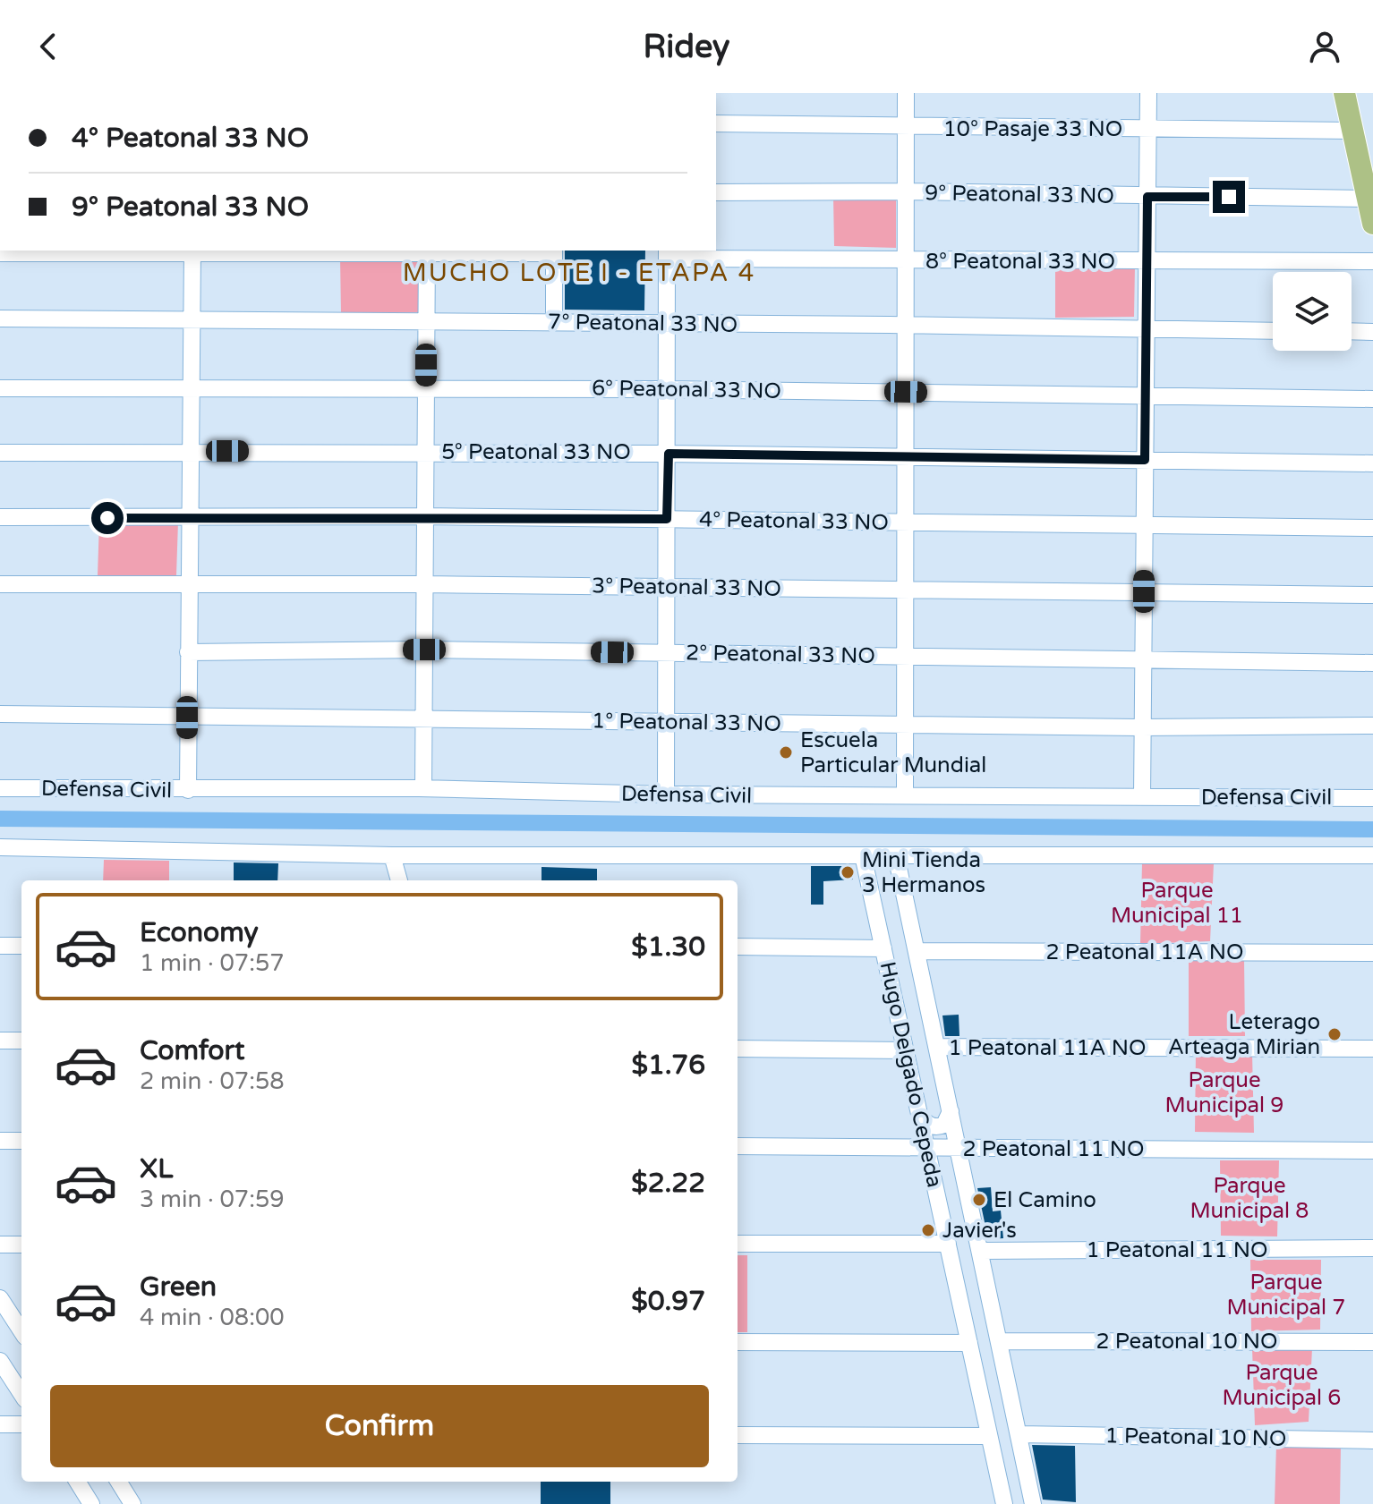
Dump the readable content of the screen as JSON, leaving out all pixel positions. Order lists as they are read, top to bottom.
{
  "streets": {
    "street": [
      "10° Pasaje 33 NO",
      "9° Peatonal 33 NO",
      "8° Peatonal 33 NO",
      "7° Peatonal 33 NO",
      "6° Peatonal 33 NO",
      "5° Peatonal 33 NO",
      "4° Peatonal 33 NO",
      "3° Peatonal 33 NO",
      "2° Peatonal 33 NO",
      "1° Peatonal 33 NO",
      "Defensa Civil",
      "2 Peatonal 11A NO",
      "1 Peatonal 11A NO",
      "Hugo Delgado Cepeda",
      "2 Peatonal 11 NO",
      "1 Peatonal 11 NO",
      "2 Peatonal 10 NO",
      "1 Peatonal 10 NO"
    ]
  },
  "crossings": [
    ["2 Peatonal 11A NO", "Hugo Delgado Cepeda"],
    ["1 Peatonal 11A NO", "Hugo Delgado Cepeda"],
    ["Hugo Delgado Cepeda", "2 Peatonal 11 NO"],
    ["Hugo Delgado Cepeda", "1 Peatonal 11 NO"],
    ["Hugo Delgado Cepeda", "2 Peatonal 10 NO"],
    ["Hugo Delgado Cepeda", "1 Peatonal 10 NO"]
  ],
  "districts": ["MUCHO LOTE I - ETAPA 4"],
  "parks": [
    "Parque Municipal 11",
    "Parque Municipal 9",
    "Parque Municipal 8",
    "Parque Municipal 7",
    "Parque Municipal 6"
  ],
  "places": [
    "Escuela Particular Mundial",
    "Mini Tienda 3 Hermanos",
    "Leterago Arteaga Mirian",
    "El Camino",
    "Javier's"
  ],
  "page": {
    "header": "Ridey",
    "banner": ["4° Peatonal 33 NO", "9° Peatonal 33 NO"],
    "list": [
      {
        "name": "Economy",
        "note": "1 min · 07:57",
        "value": "$1.30"
      },
      {
        "name": "Comfort",
        "note": "2 min · 07:58",
        "value": "$1.76"
      },
      {
        "name": "XL",
        "note": "3 min · 07:59",
        "value": "$2.22"
      },
      {
        "name": "Green",
        "note": "4 min · 08:00",
        "value": "$0.97"
      }
    ],
    "buttons": "Confirm"
  }
}
